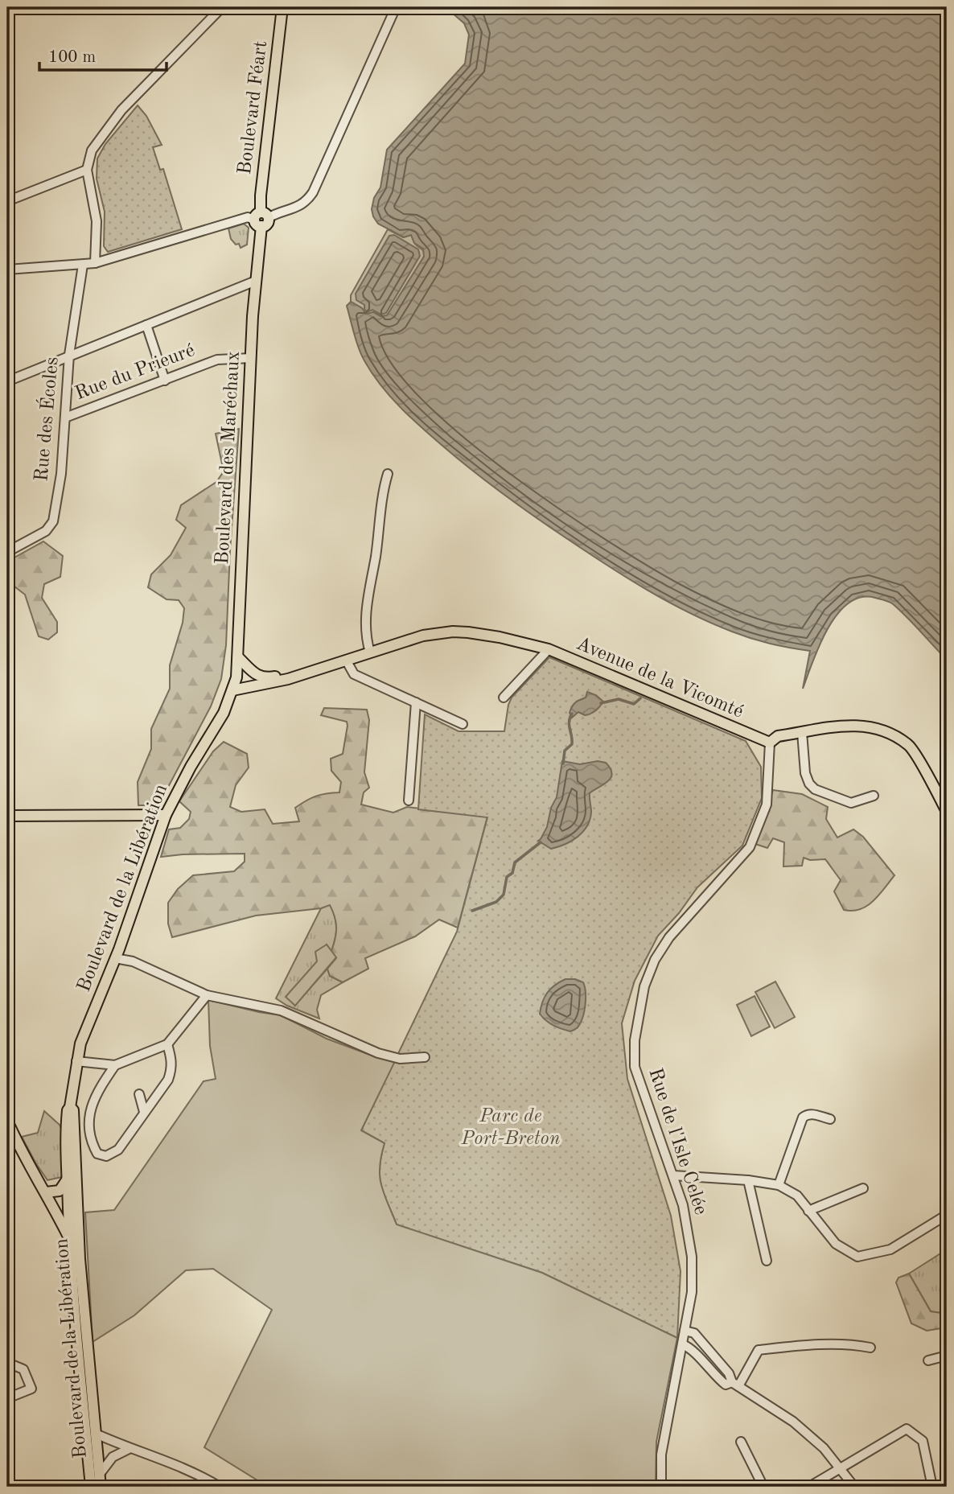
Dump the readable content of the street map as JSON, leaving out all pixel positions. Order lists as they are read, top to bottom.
{
  "streets": {
    "main road": [
      "Boulevard Féart",
      "Boulevard des Maréchaux",
      "Avenue de la Vicomté",
      "Boulevard de la Libération"
    ],
    "street": ["Rue du Prieuré", "Rue des Écoles", "Rue de l'Isle Celée"]
  },
  "crossings": [
    ["Boulevard Féart", "Boulevard des Maréchaux"],
    ["Rue du Prieuré", "Rue des Écoles"],
    ["Rue du Prieuré", "Boulevard des Maréchaux"],
    ["Boulevard des Maréchaux", "Avenue de la Vicomté"],
    ["Boulevard des Maréchaux", "Boulevard de la Libération"],
    ["Avenue de la Vicomté", "Boulevard de la Libération"],
    ["Avenue de la Vicomté", "Rue de l'Isle Celée"]
  ],
  "parks": ["Parc de Port-Breton"],
  "scale_bar": "100 m"
}
